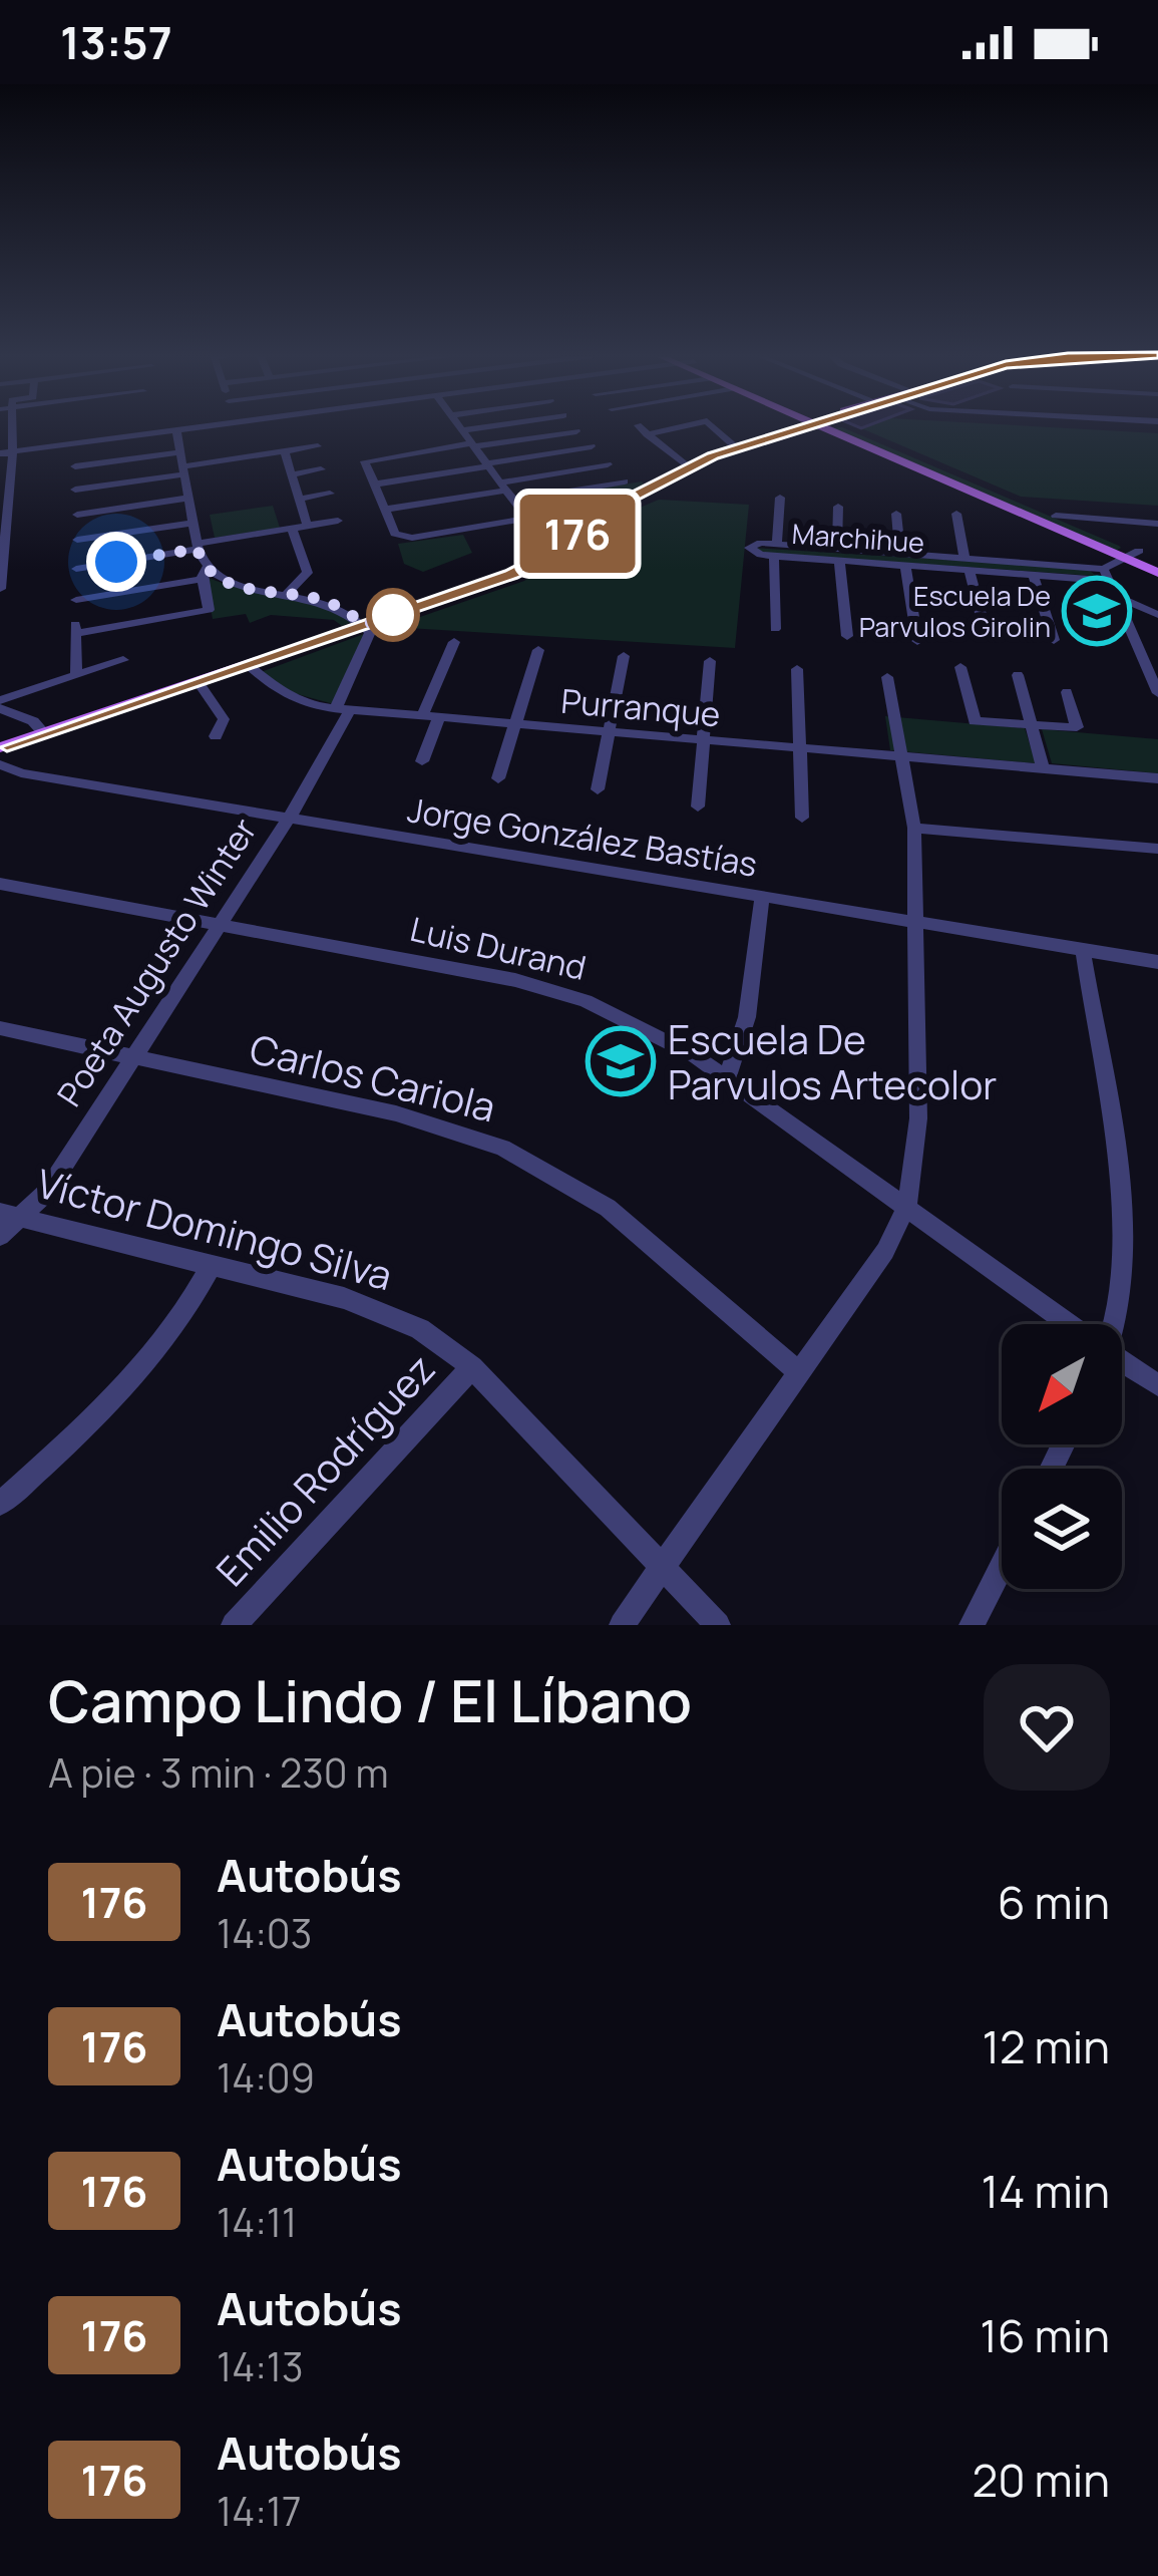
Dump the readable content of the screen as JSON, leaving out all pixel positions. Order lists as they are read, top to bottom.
{
  "streets": {
    "street": [
      "Marchihue",
      "Purranque",
      "Jorge González Bastías",
      "Luis Durand",
      "Poeta Augusto Winter",
      "Carlos Cariola",
      "Víctor Domingo Silva",
      "Emilio Rodríguez"
    ]
  },
  "crossings": [
    ["Purranque", "Poeta Augusto Winter"],
    ["Jorge González Bastías", "Poeta Augusto Winter"],
    ["Luis Durand", "Poeta Augusto Winter"],
    ["Poeta Augusto Winter", "Carlos Cariola"],
    ["Poeta Augusto Winter", "Víctor Domingo Silva"],
    ["Víctor Domingo Silva", "Emilio Rodríguez"]
  ],
  "places": {
    "school or university": ["Escuela De Parvulos Girolin", "Escuela De Parvulos Artecolor"]
  },
  "lines": ["bus line 176"],
  "north": "bottom left",
  "page": {
    "status": "13:57",
    "on_map": "176",
    "heading": ["Campo Lindo / El Líbano", "A pie · 3 min · 230 m"],
    "list": [
      {
        "mark": "176",
        "name": "Autobús",
        "note": "14:03",
        "value": "6 min"
      },
      {
        "mark": "176",
        "name": "Autobús",
        "note": "14:09",
        "value": "12 min"
      },
      {
        "mark": "176",
        "name": "Autobús",
        "note": "14:11",
        "value": "14 min"
      },
      {
        "mark": "176",
        "name": "Autobús",
        "note": "14:13",
        "value": "16 min"
      },
      {
        "mark": "176",
        "name": "Autobús",
        "note": "14:17",
        "value": "20 min"
      }
    ]
  }
}
